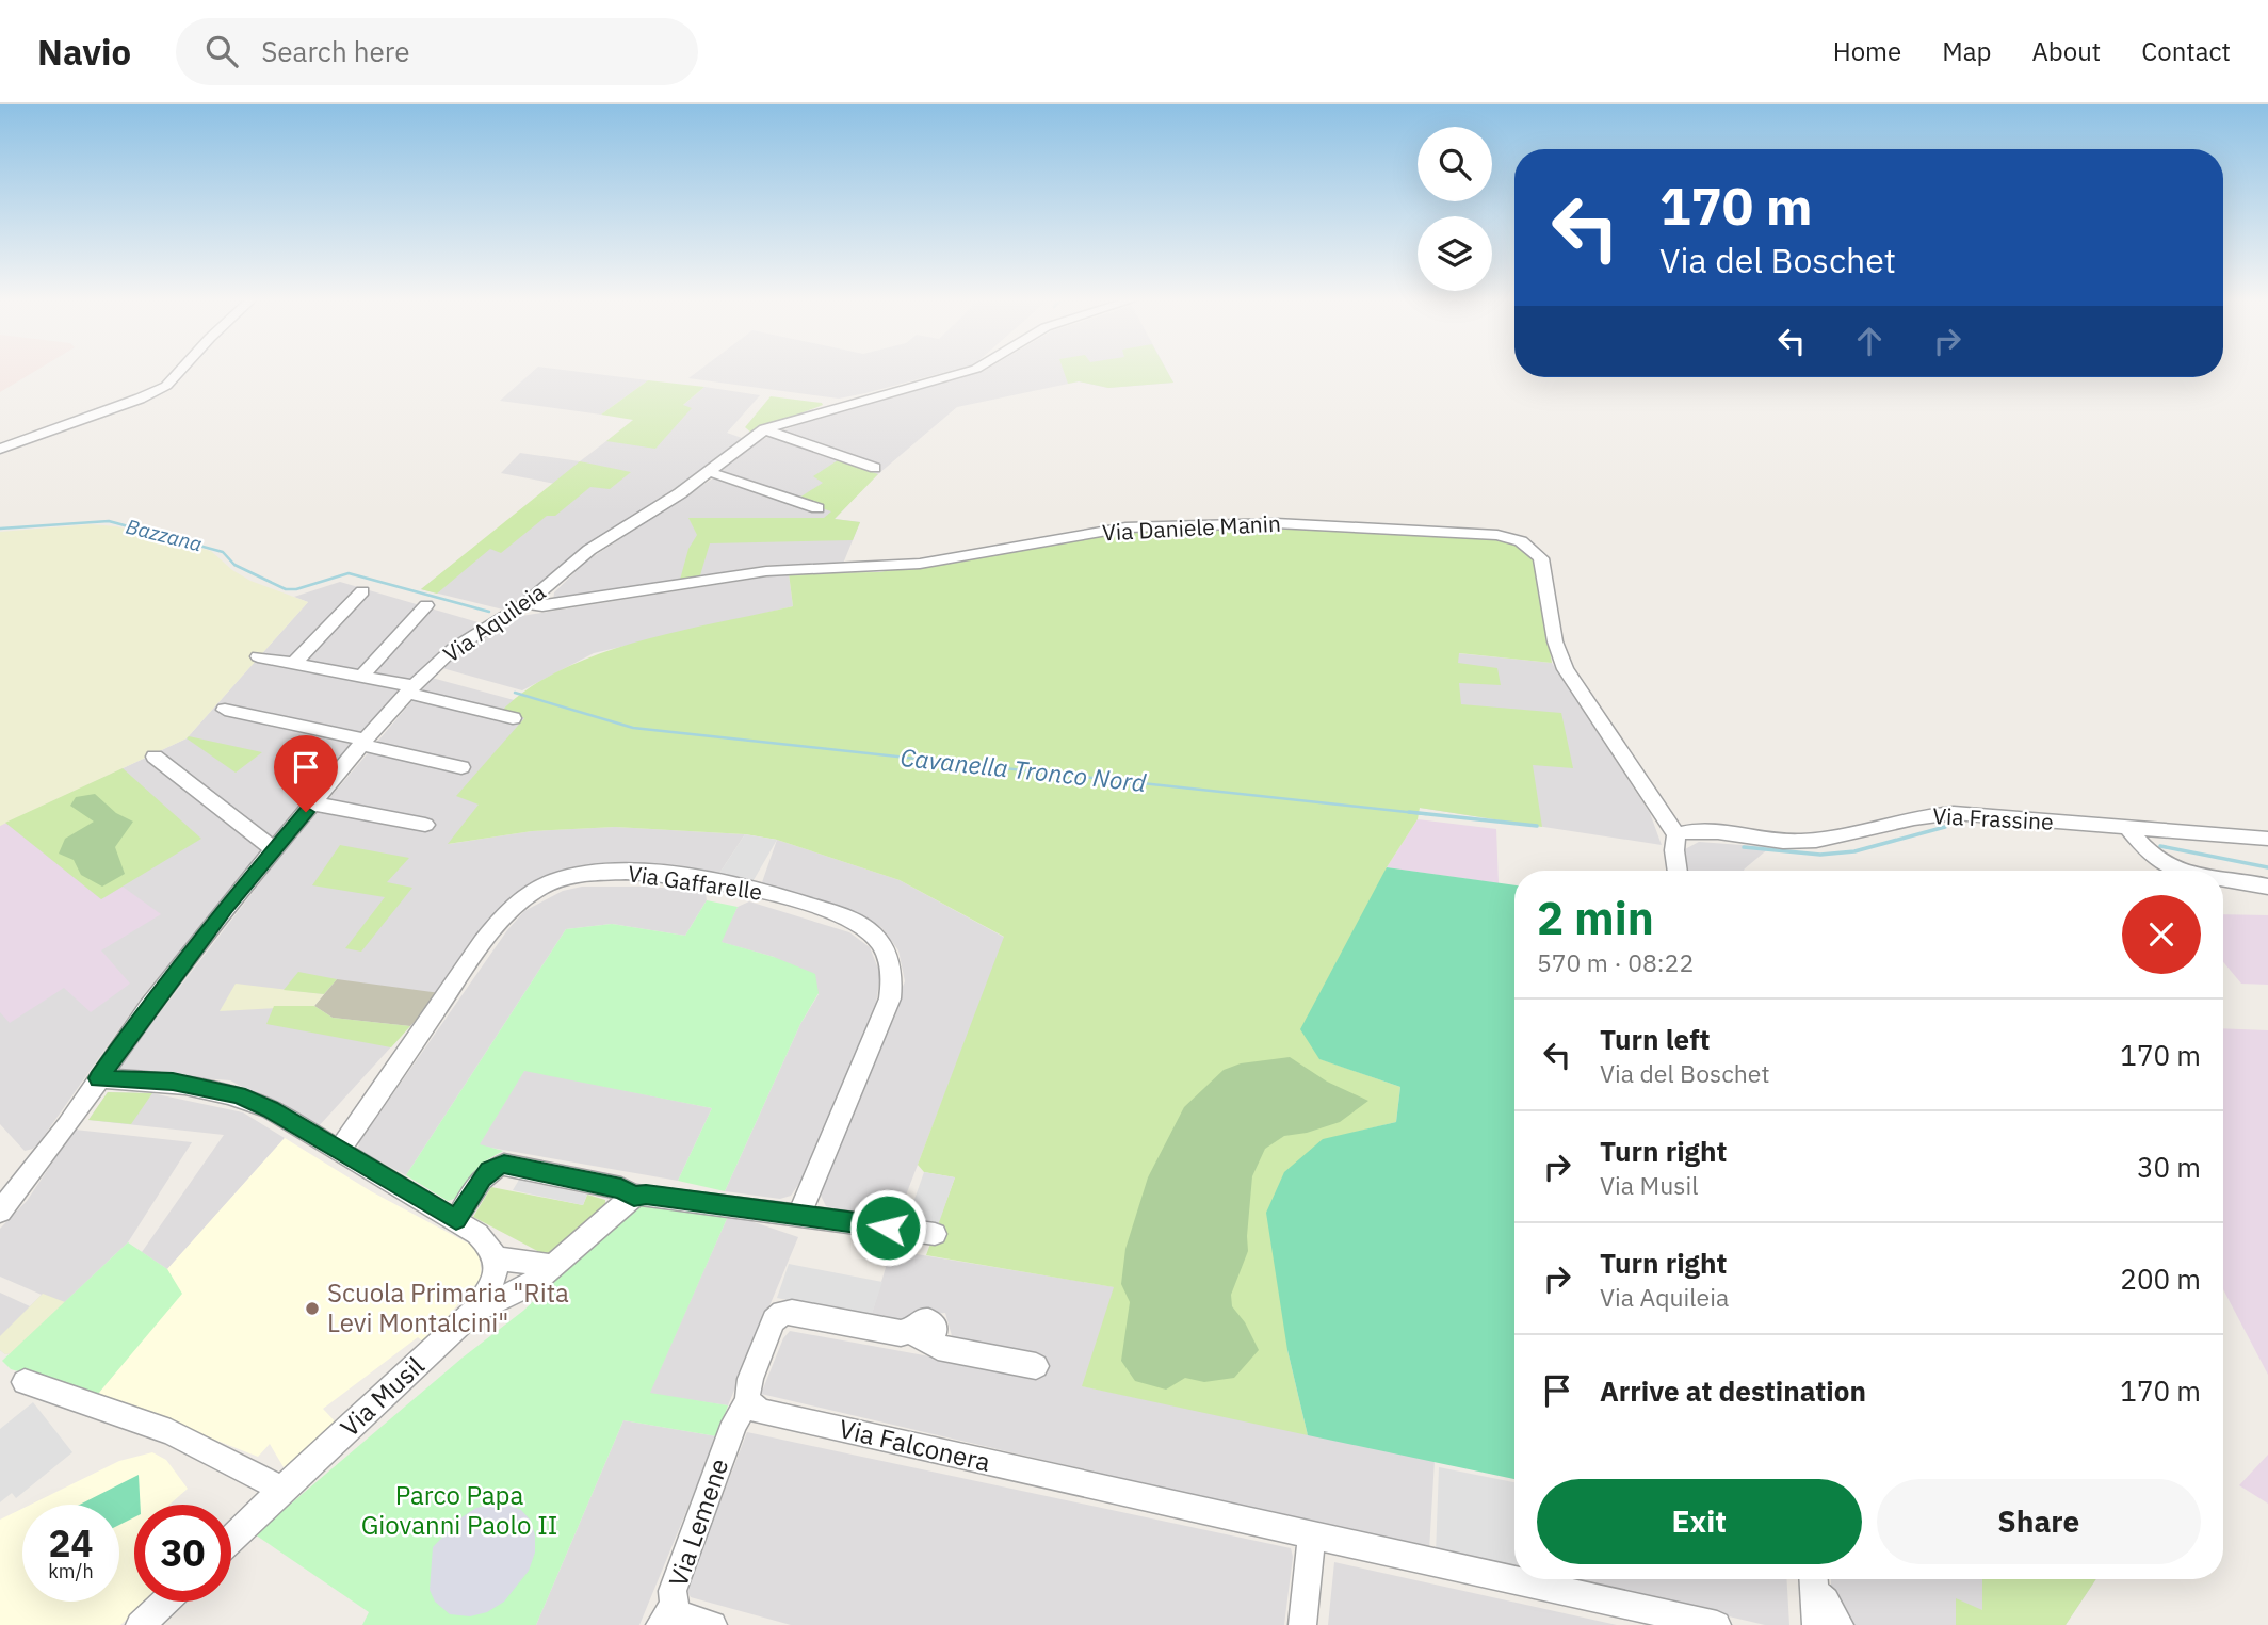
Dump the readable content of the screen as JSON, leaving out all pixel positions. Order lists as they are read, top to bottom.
{
  "streets": {
    "street": [
      "Via Daniele Manin",
      "Via Aquileia",
      "Via Frassine",
      "Via Gaffarelle",
      "Via Musil",
      "Via Falconera",
      "Via Lemene"
    ]
  },
  "crossings": [
    ["Via Daniele Manin", "Via Aquileia"],
    ["Via Daniele Manin", "Via Frassine"],
    ["Via Falconera", "Via Lemene"]
  ],
  "water": ["Bazzana", "Cavanella Tronco Nord"],
  "parks": ["Parco Papa Giovanni Paolo II"],
  "places": ["Scuola Primaria \"Rita Levi Montalcini\""],
  "page": {
    "header": "Navio",
    "search": "Search here",
    "nav": [
      "Home",
      "Map",
      "About",
      "Contact"
    ],
    "turn": ["170 m", "Via del Boschet"],
    "heading": ["2 min", "570 m · 08:22"],
    "list": [
      {
        "name": "Turn left",
        "note": "Via del Boschet",
        "value": "170 m"
      },
      {
        "name": "Turn right",
        "note": "Via Musil",
        "value": "30 m"
      },
      {
        "name": "Turn right",
        "note": "Via Aquileia",
        "value": "200 m"
      },
      {
        "name": "Arrive at destination",
        "value": "170 m"
      }
    ],
    "buttons": ["Exit", "Share"],
    "speed": "24 km/h",
    "limit": "30"
  }
}
